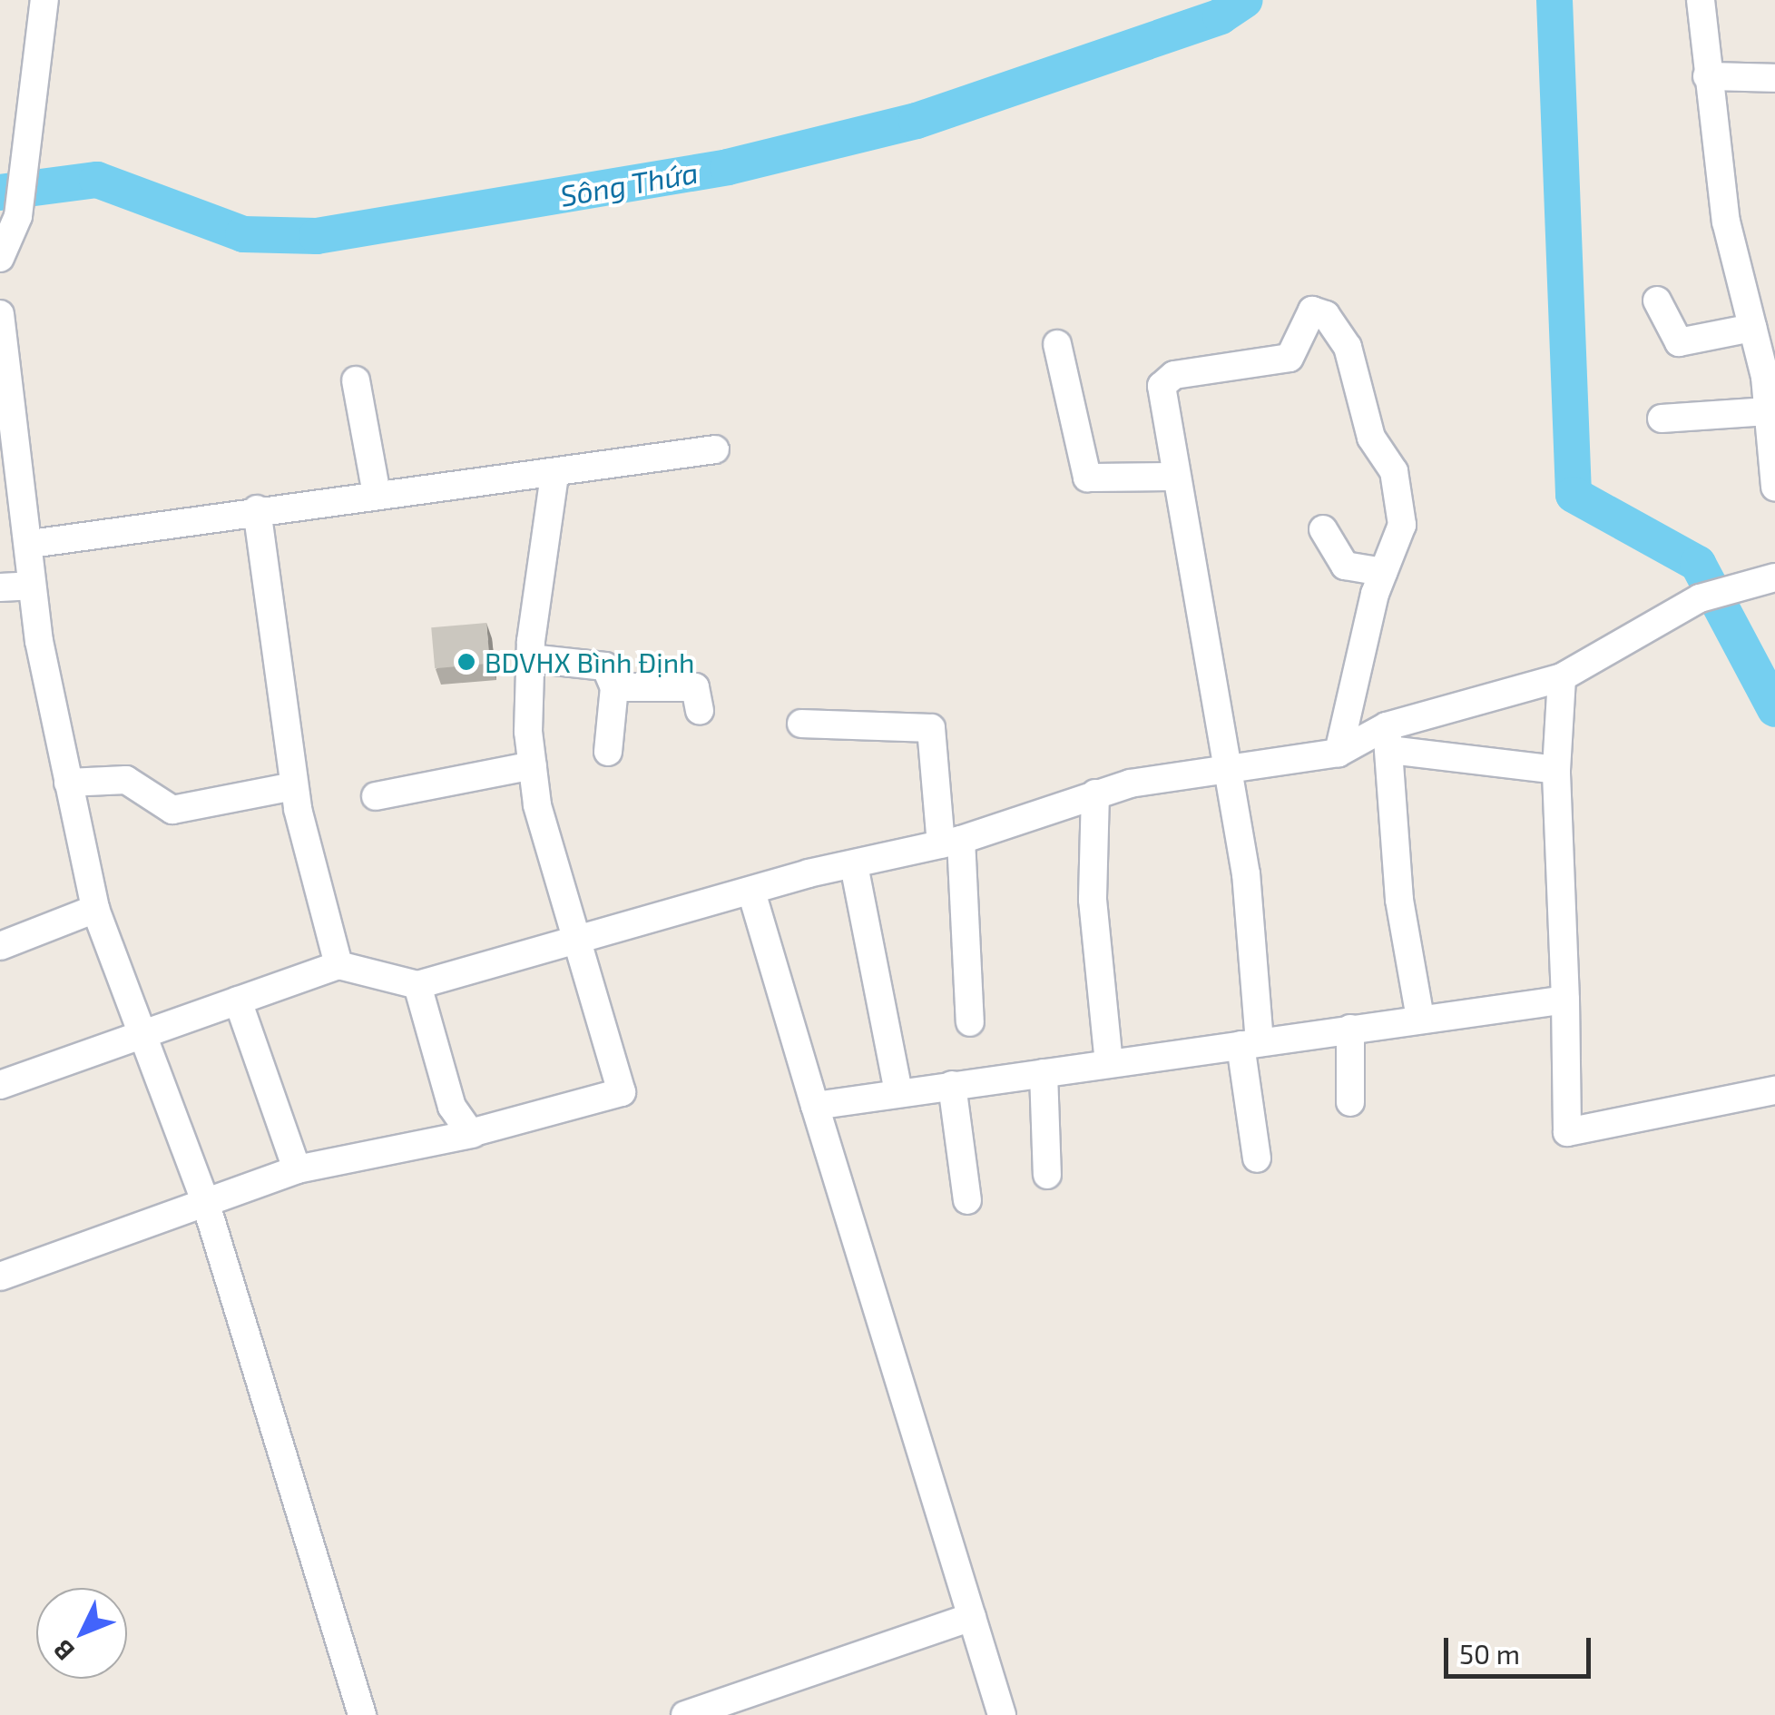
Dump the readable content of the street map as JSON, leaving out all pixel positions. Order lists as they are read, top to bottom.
{
  "water": ["Sông Thứa"],
  "places": ["BDVHX Bình Định"],
  "scale_bar": "50 m",
  "north": "bottom left"
}
